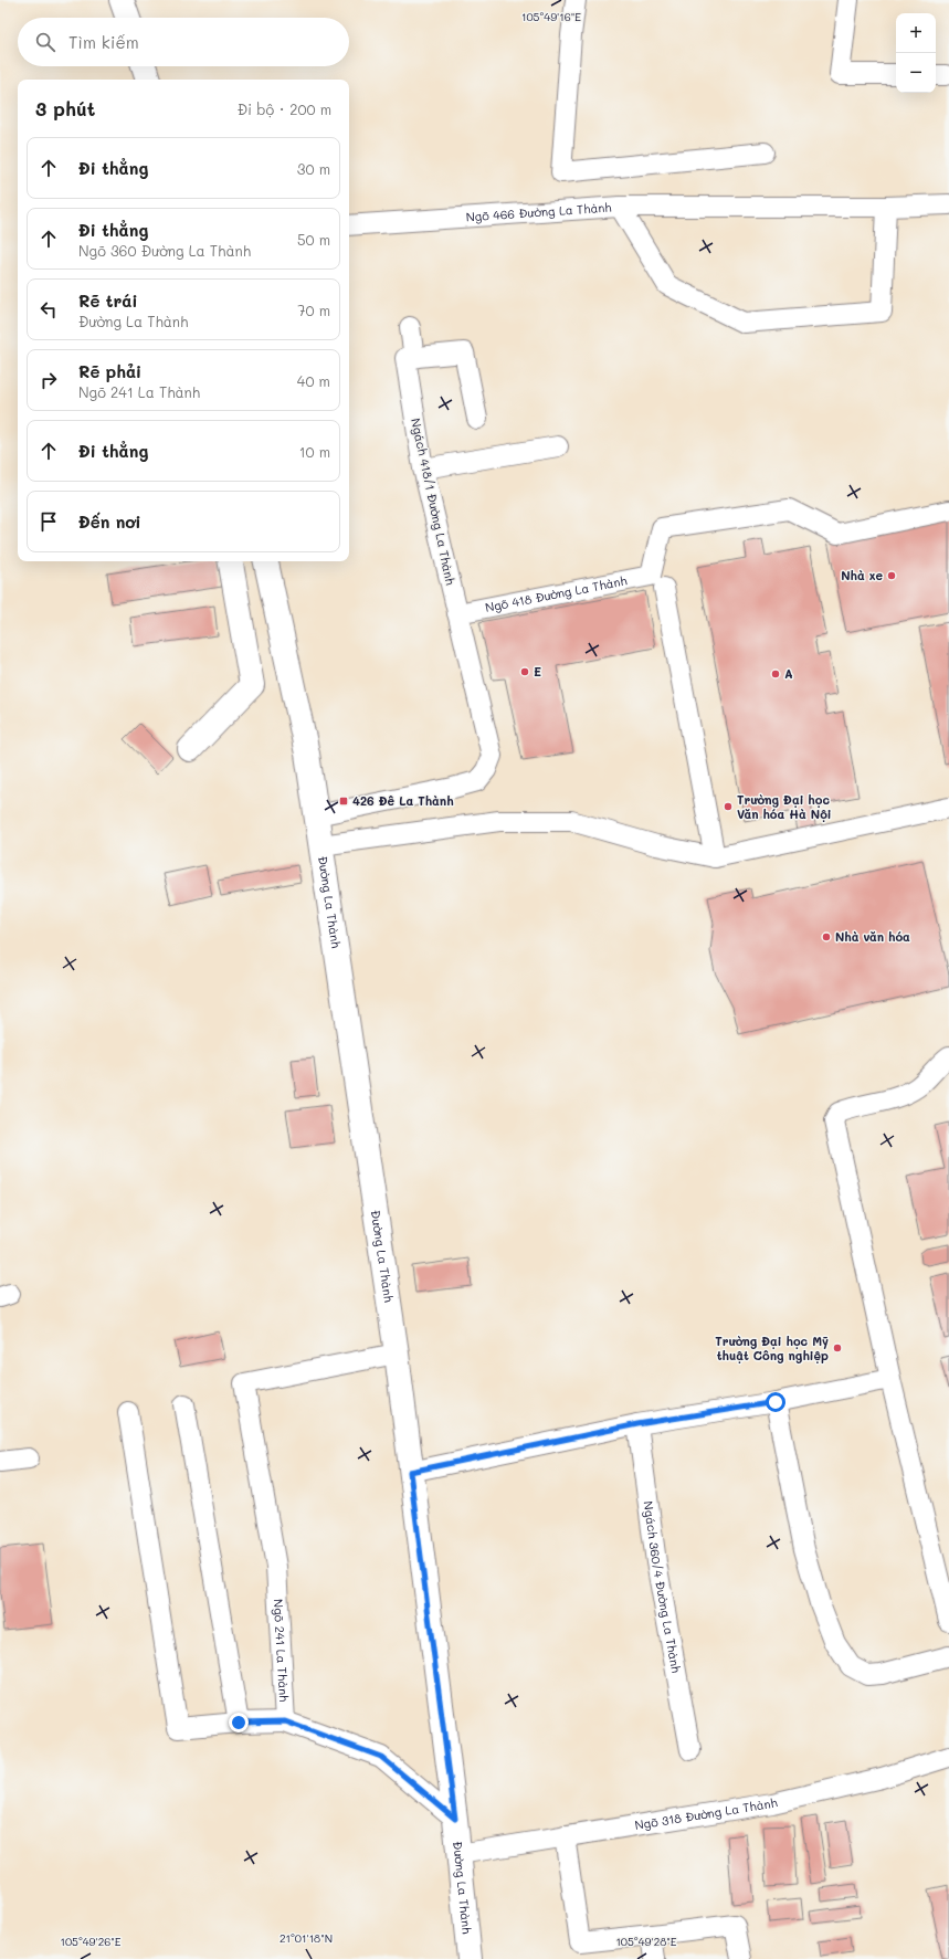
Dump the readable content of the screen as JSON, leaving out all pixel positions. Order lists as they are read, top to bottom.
{
  "streets": {
    "street": ["Đường La Thành"],
    "lane": [
      "Ngõ 466 Đường La Thành",
      "Ngách 418/1 Đường La Thành",
      "Ngõ 418 Đường La Thành",
      "Ngách 360/4 Đường La Thành",
      "Ngõ 241 La Thành",
      "Ngõ 318 Đường La Thành"
    ]
  },
  "crossings": [
    ["Ngách 418/1 Đường La Thành", "Ngõ 418 Đường La Thành"],
    ["Đường La Thành", "Ngõ 241 La Thành"],
    ["Đường La Thành", "Ngõ 318 Đường La Thành"]
  ],
  "places": {
    "other": [
      "Nhà xe",
      "E",
      "A",
      "Trường Đại học Văn hóa Hà Nội",
      "Nhà văn hóa",
      "Trường Đại học Mỹ thuật Công nghiệp"
    ],
    "transit": ["426 Đê La Thành"]
  },
  "page": {
    "map_buttons": ["+", "−"],
    "search": "Tìm kiếm",
    "heading": ["3 phút", "Đi bộ · 200 m"],
    "list": [
      ["Đi thẳng", "30 m"],
      ["Đi thẳng", "Ngõ 360 Đường La Thành", "50 m"],
      ["Rẽ trái", "Đường La Thành", "70 m"],
      ["Rẽ phải", "Ngõ 241 La Thành", "40 m"],
      ["Đi thẳng", "10 m"],
      "Đến nơi"
    ]
  },
  "coordinates": [
    "105°49'16\"E",
    "21°01'18\"N",
    "105°49'26\"E",
    "105°49'28\"E"
  ]
}
